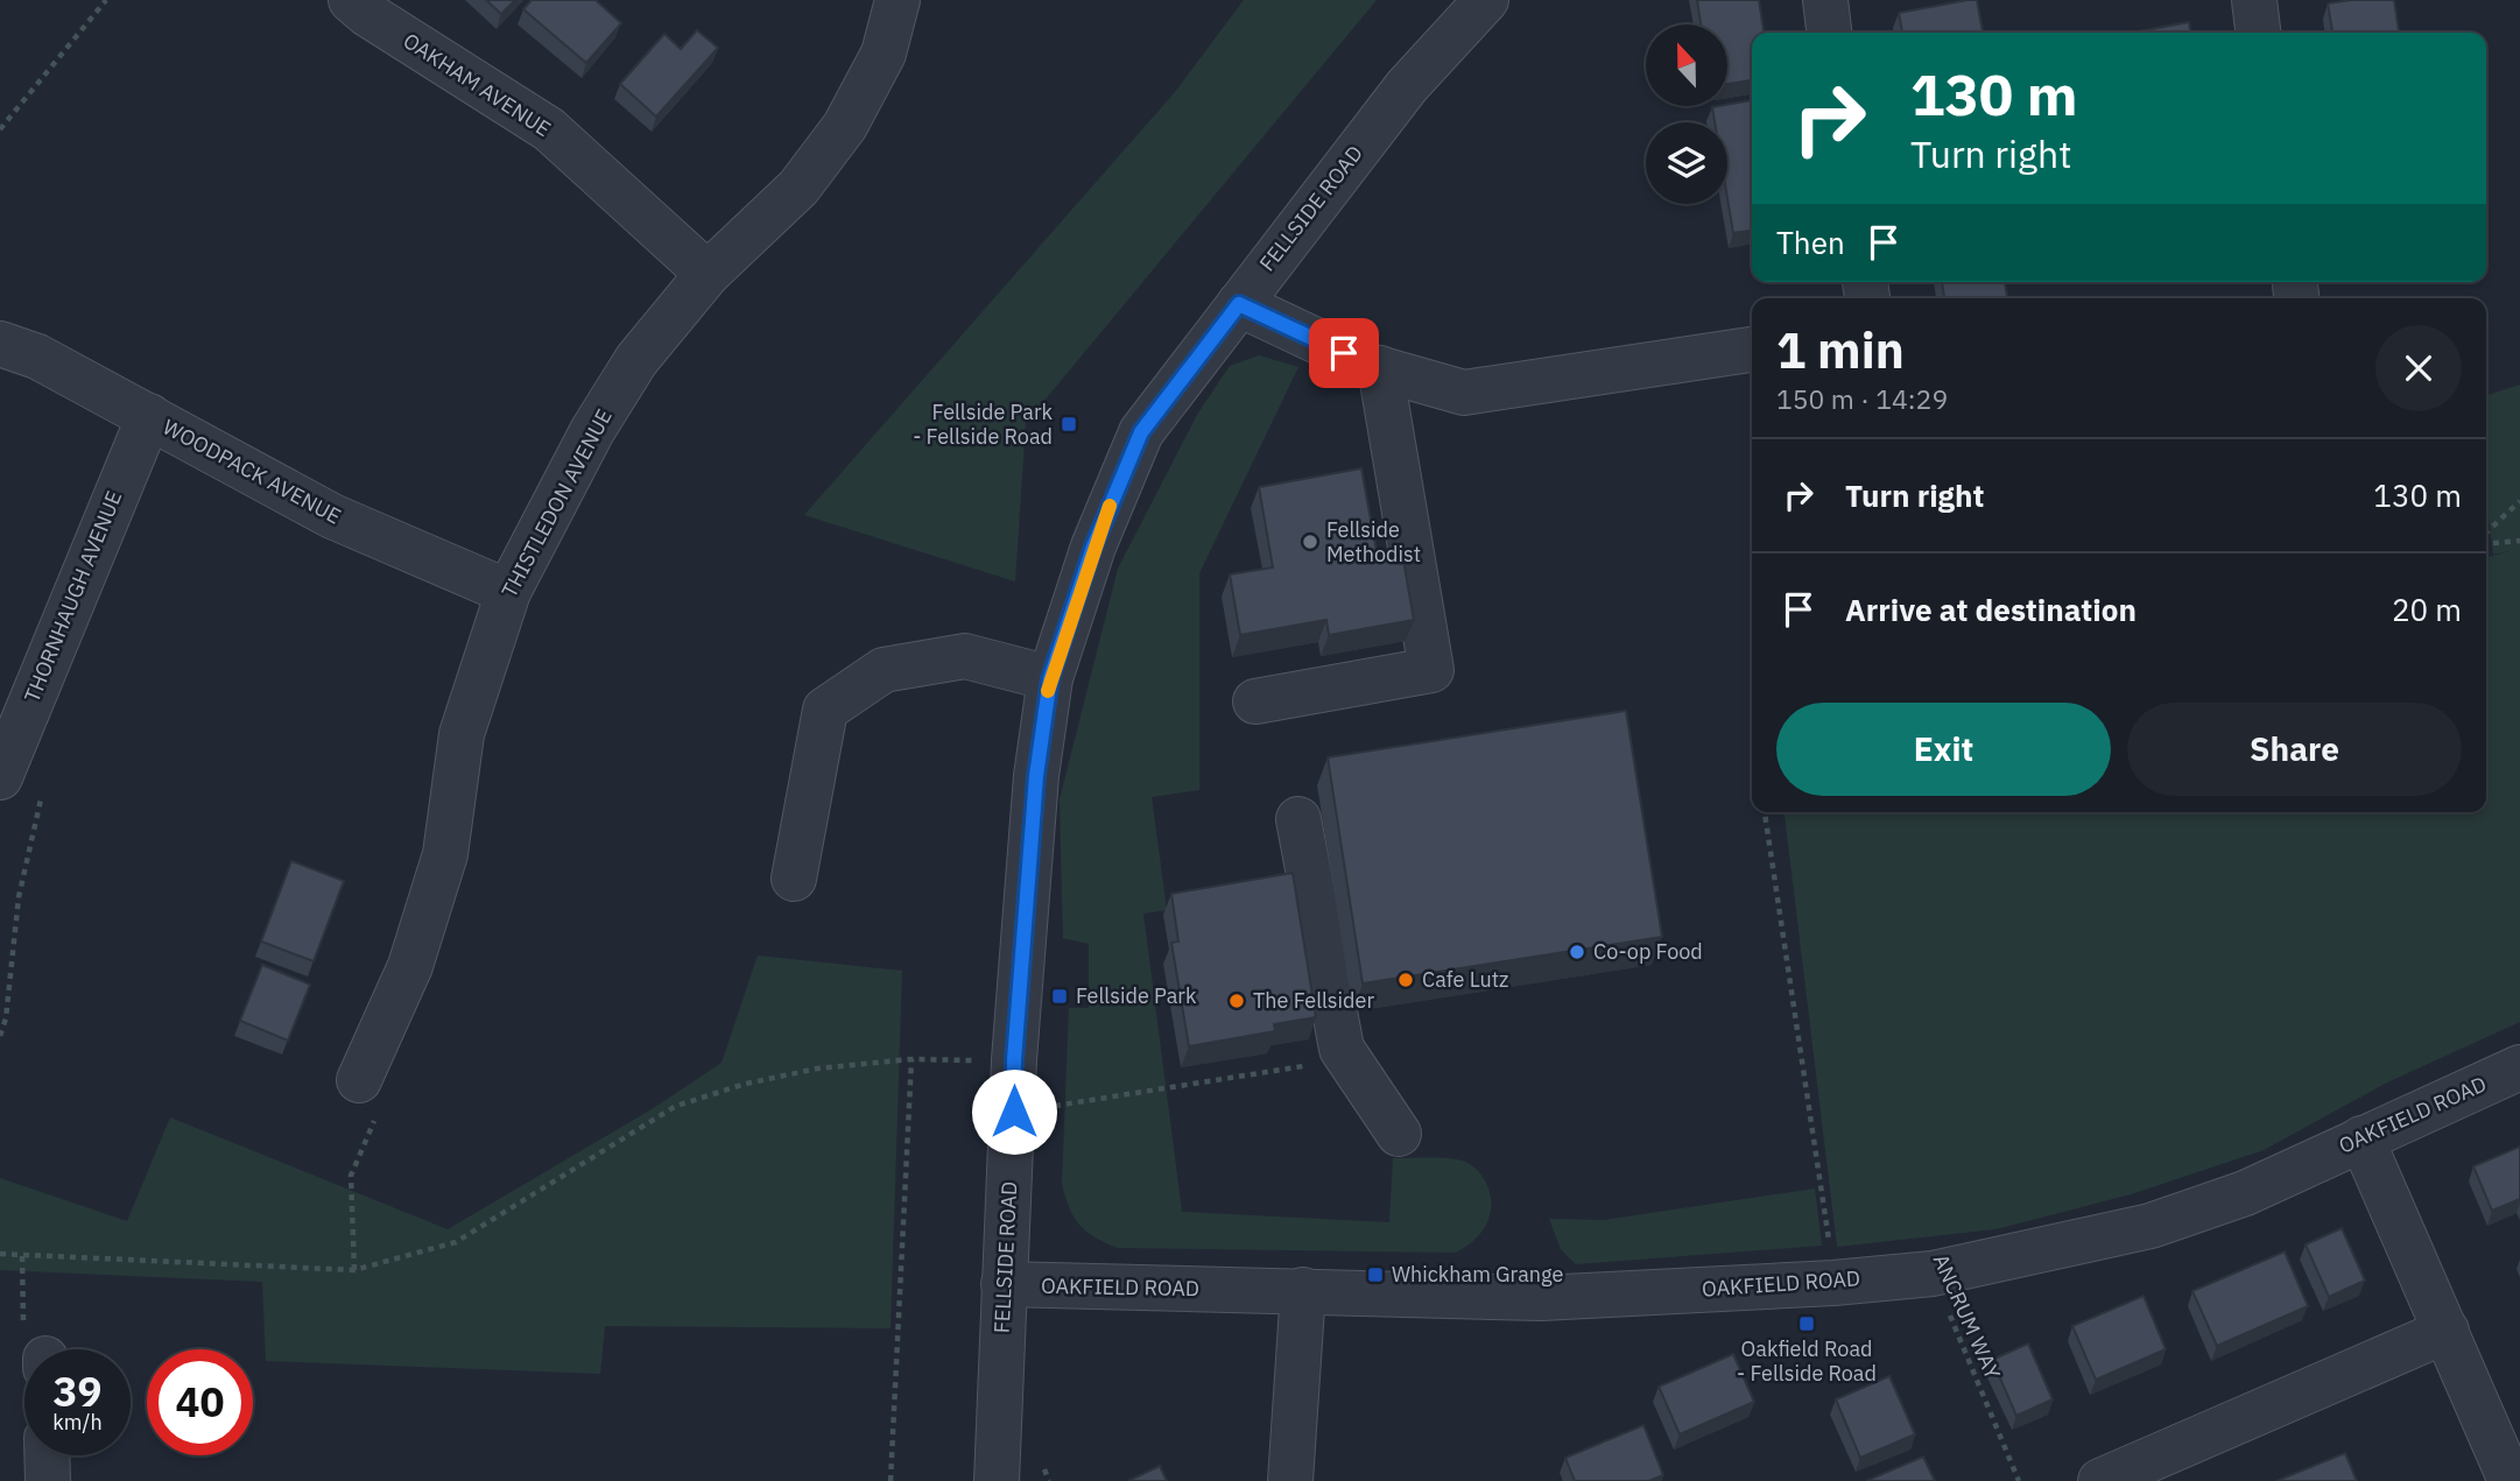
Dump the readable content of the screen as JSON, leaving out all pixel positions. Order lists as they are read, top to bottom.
{
  "streets": {
    "street": [
      "OAKHAM AVENUE",
      "FELLSIDE ROAD",
      "WOODPACK AVENUE",
      "THISTLEDON AVENUE",
      "THORNHAUGH AVENUE",
      "OAKFIELD ROAD"
    ],
    "path": ["ANCRUM WAY"]
  },
  "crossings": [
    ["OAKHAM AVENUE", "THISTLEDON AVENUE"],
    ["FELLSIDE ROAD", "OAKFIELD ROAD"],
    ["WOODPACK AVENUE", "THISTLEDON AVENUE"],
    ["WOODPACK AVENUE", "THORNHAUGH AVENUE"],
    ["OAKFIELD ROAD", "ANCRUM WAY"]
  ],
  "places": {
    "transit": [
      "Fellside Park - Fellside Road",
      "Fellside Park",
      "Whickham Grange",
      "Oakfield Road - Fellside Road"
    ],
    "other": [
      "Fellside Methodist",
      "Co-op Food",
      "Cafe Lutz",
      "The Fellsider"
    ]
  },
  "north": "top",
  "page": {
    "turn": ["130 m", "Turn right"],
    "then": "Then",
    "heading": ["1 min", "150 m · 14:29"],
    "list": [
      {
        "name": "Turn right",
        "value": "130 m"
      },
      {
        "name": "Arrive at destination",
        "value": "20 m"
      }
    ],
    "buttons": ["Exit", "Share"],
    "speed": "39 km/h",
    "limit": "40"
  }
}
